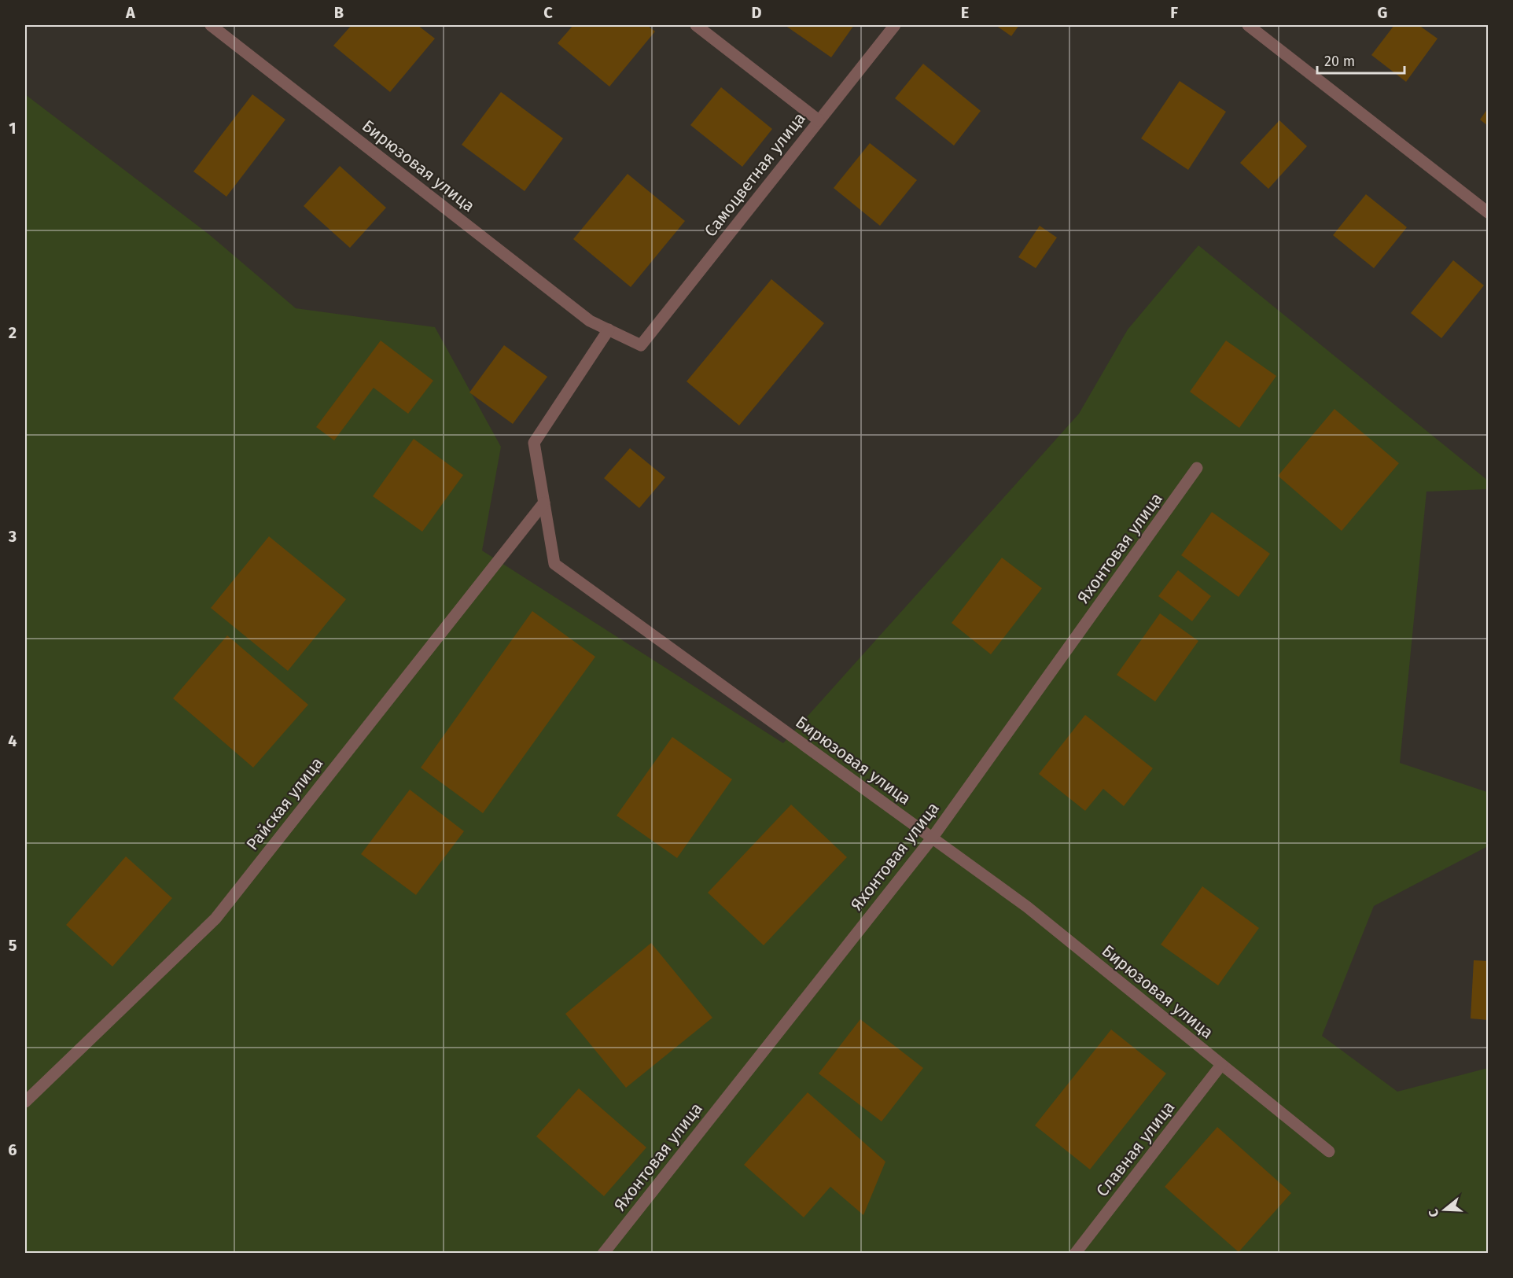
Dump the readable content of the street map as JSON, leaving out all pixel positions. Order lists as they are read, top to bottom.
{
  "streets": {
    "street": [
      "Бирюзовая улица",
      "Самоцветная улица",
      "Яхонтовая улица",
      "Райская улица",
      "Славная улица"
    ]
  },
  "crossings": [
    ["Бирюзовая улица", "Самоцветная улица"],
    ["Бирюзовая улица", "Яхонтовая улица"],
    ["Бирюзовая улица", "Райская улица"],
    ["Бирюзовая улица", "Славная улица"]
  ],
  "scale_bar": "20 m",
  "north": "left",
  "grid": {
    "columns": [
      "A",
      "B",
      "C",
      "D",
      "E",
      "F",
      "G"
    ],
    "rows": [
      "1",
      "2",
      "3",
      "4",
      "5",
      "6"
    ]
  }
}
